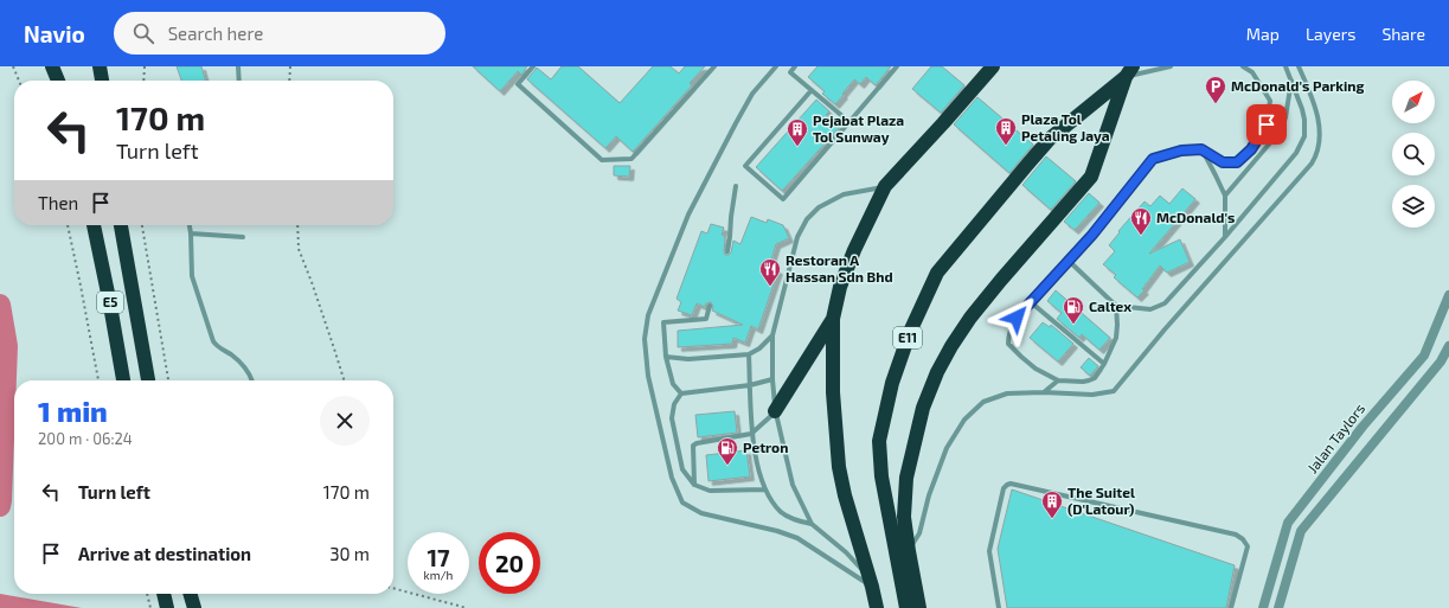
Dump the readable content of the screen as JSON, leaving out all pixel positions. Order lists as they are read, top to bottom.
{
  "streets": {
    "highway": ["E5", "E11"],
    "street": ["Jalan Taylors"]
  },
  "places": {
    "parking": ["McDonald's Parking"],
    "building": ["Plaza Tol Petaling Jaya", "Pejabat Plaza Tol Sunway", "The Suitel (D'Latour)"],
    "restaurant": ["McDonald's", "Restoran A Hassan Sdn Bhd"],
    "fuel station": ["Caltex", "Petron"]
  },
  "north": "top right",
  "page": {
    "header": "Navio",
    "search": "Search here",
    "nav": ["Map", "Layers", "Share"],
    "turn": ["170 m", "Turn left"],
    "then": "Then",
    "heading": ["1 min", "200 m · 06:24"],
    "list": [
      {
        "name": "Turn left",
        "value": "170 m"
      },
      {
        "name": "Arrive at destination",
        "value": "30 m"
      }
    ],
    "speed": "17 km/h",
    "limit": "20"
  }
}
